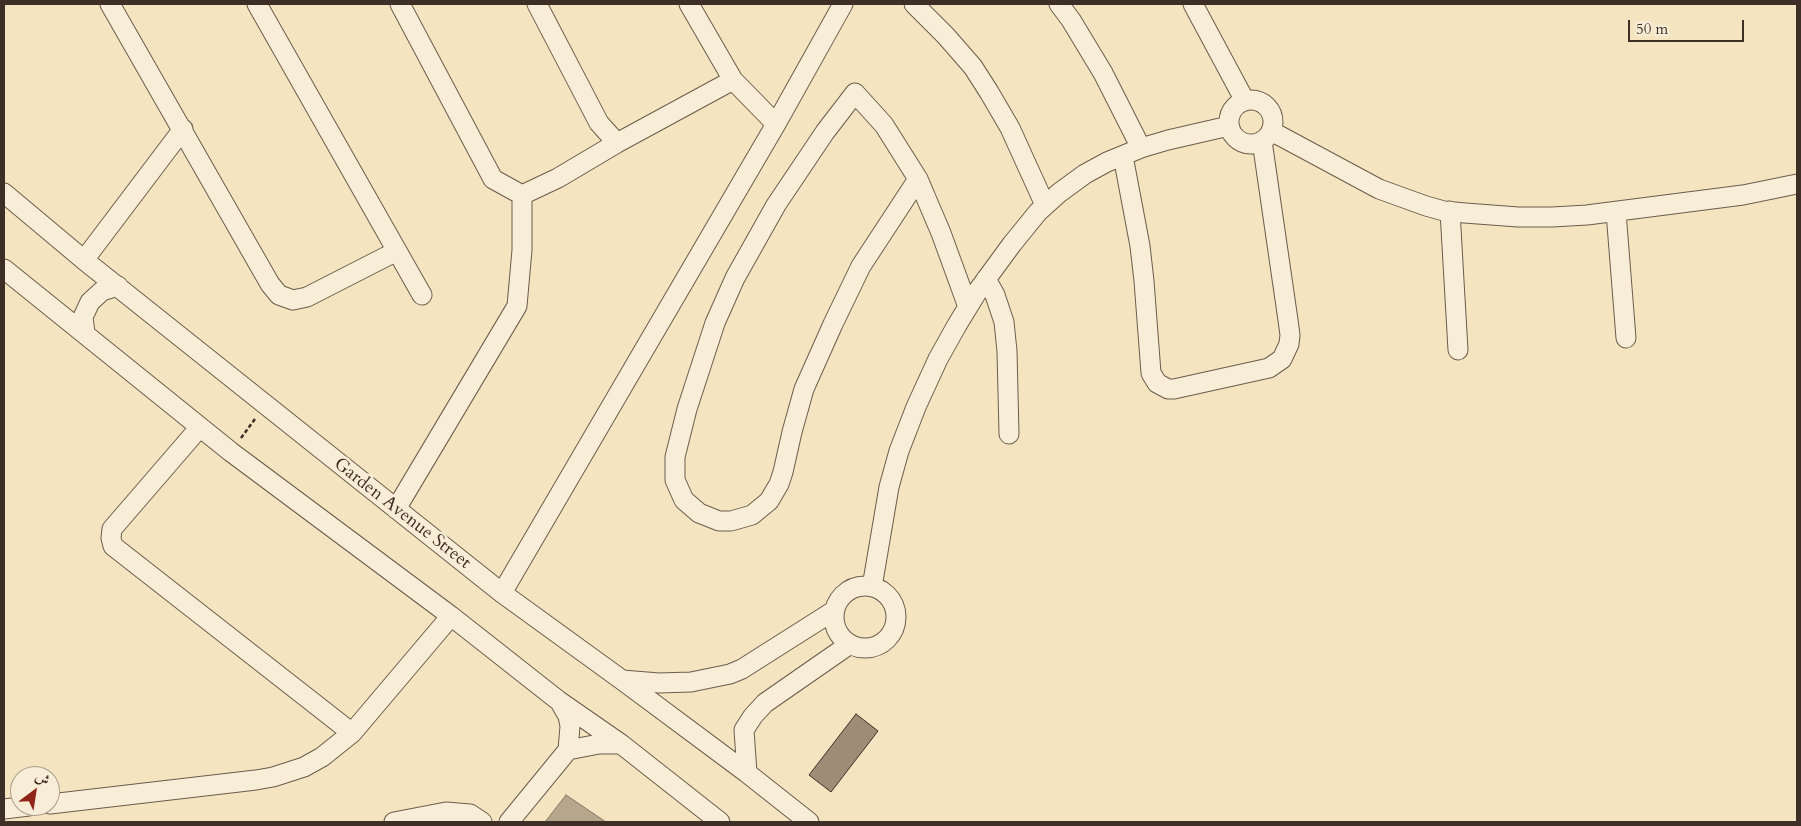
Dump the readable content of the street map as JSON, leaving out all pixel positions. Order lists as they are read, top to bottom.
{
  "streets": {
    "street": ["Garden Avenue Street"]
  },
  "scale_bar": "50 m",
  "north": "top right"
}
